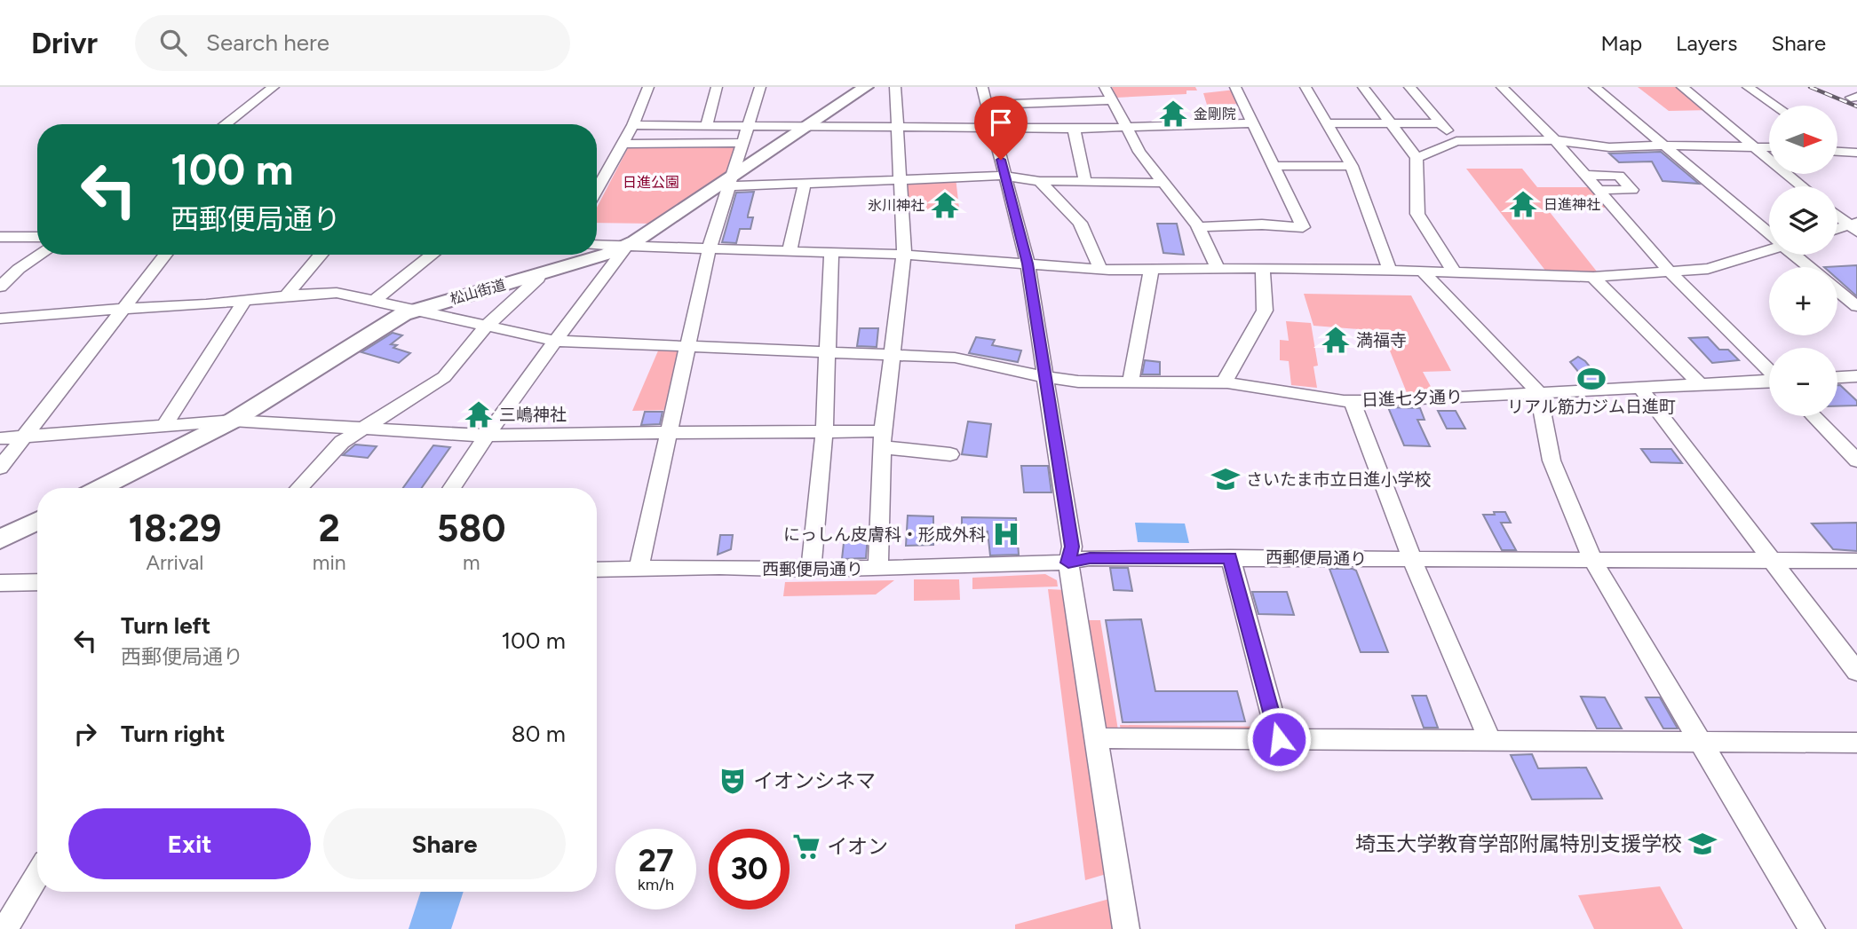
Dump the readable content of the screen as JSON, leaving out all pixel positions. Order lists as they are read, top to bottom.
{
  "streets": {
    "main road": ["松山街道"],
    "street": ["日進七夕通り", "西郵便局通り"]
  },
  "crossings": [
    ["松山街道", "日進七夕通り"]
  ],
  "parks": ["日進公園"],
  "places": {
    "temple": [
      "金剛院",
      "日進神社",
      "氷川神社",
      "満福寺",
      "三嶋神社"
    ],
    "sports": ["リアル筋力ジム日進町"],
    "school or university": ["さいたま市立日進小学校", "埼玉大学教育学部附属特別支援学校"],
    "hospital": ["にっしん皮膚科・形成外科"],
    "theatre": ["イオンシネマ"],
    "supermarket": ["イオン"]
  },
  "north": "right",
  "page": {
    "header": "Drivr",
    "search": "Search here",
    "nav": ["Map", "Layers", "Share"],
    "map_buttons": ["+", "−"],
    "turn": ["100 m", "西郵便局通り"],
    "eta": [
      "18:29",
      "Arrival",
      "2",
      "min",
      "580",
      "m"
    ],
    "list": [
      {
        "name": "Turn left",
        "note": "西郵便局通り",
        "value": "100 m"
      },
      {
        "name": "Turn right",
        "value": "80 m"
      }
    ],
    "buttons": ["Exit", "Share"],
    "speed": "27 km/h",
    "limit": "30"
  }
}
